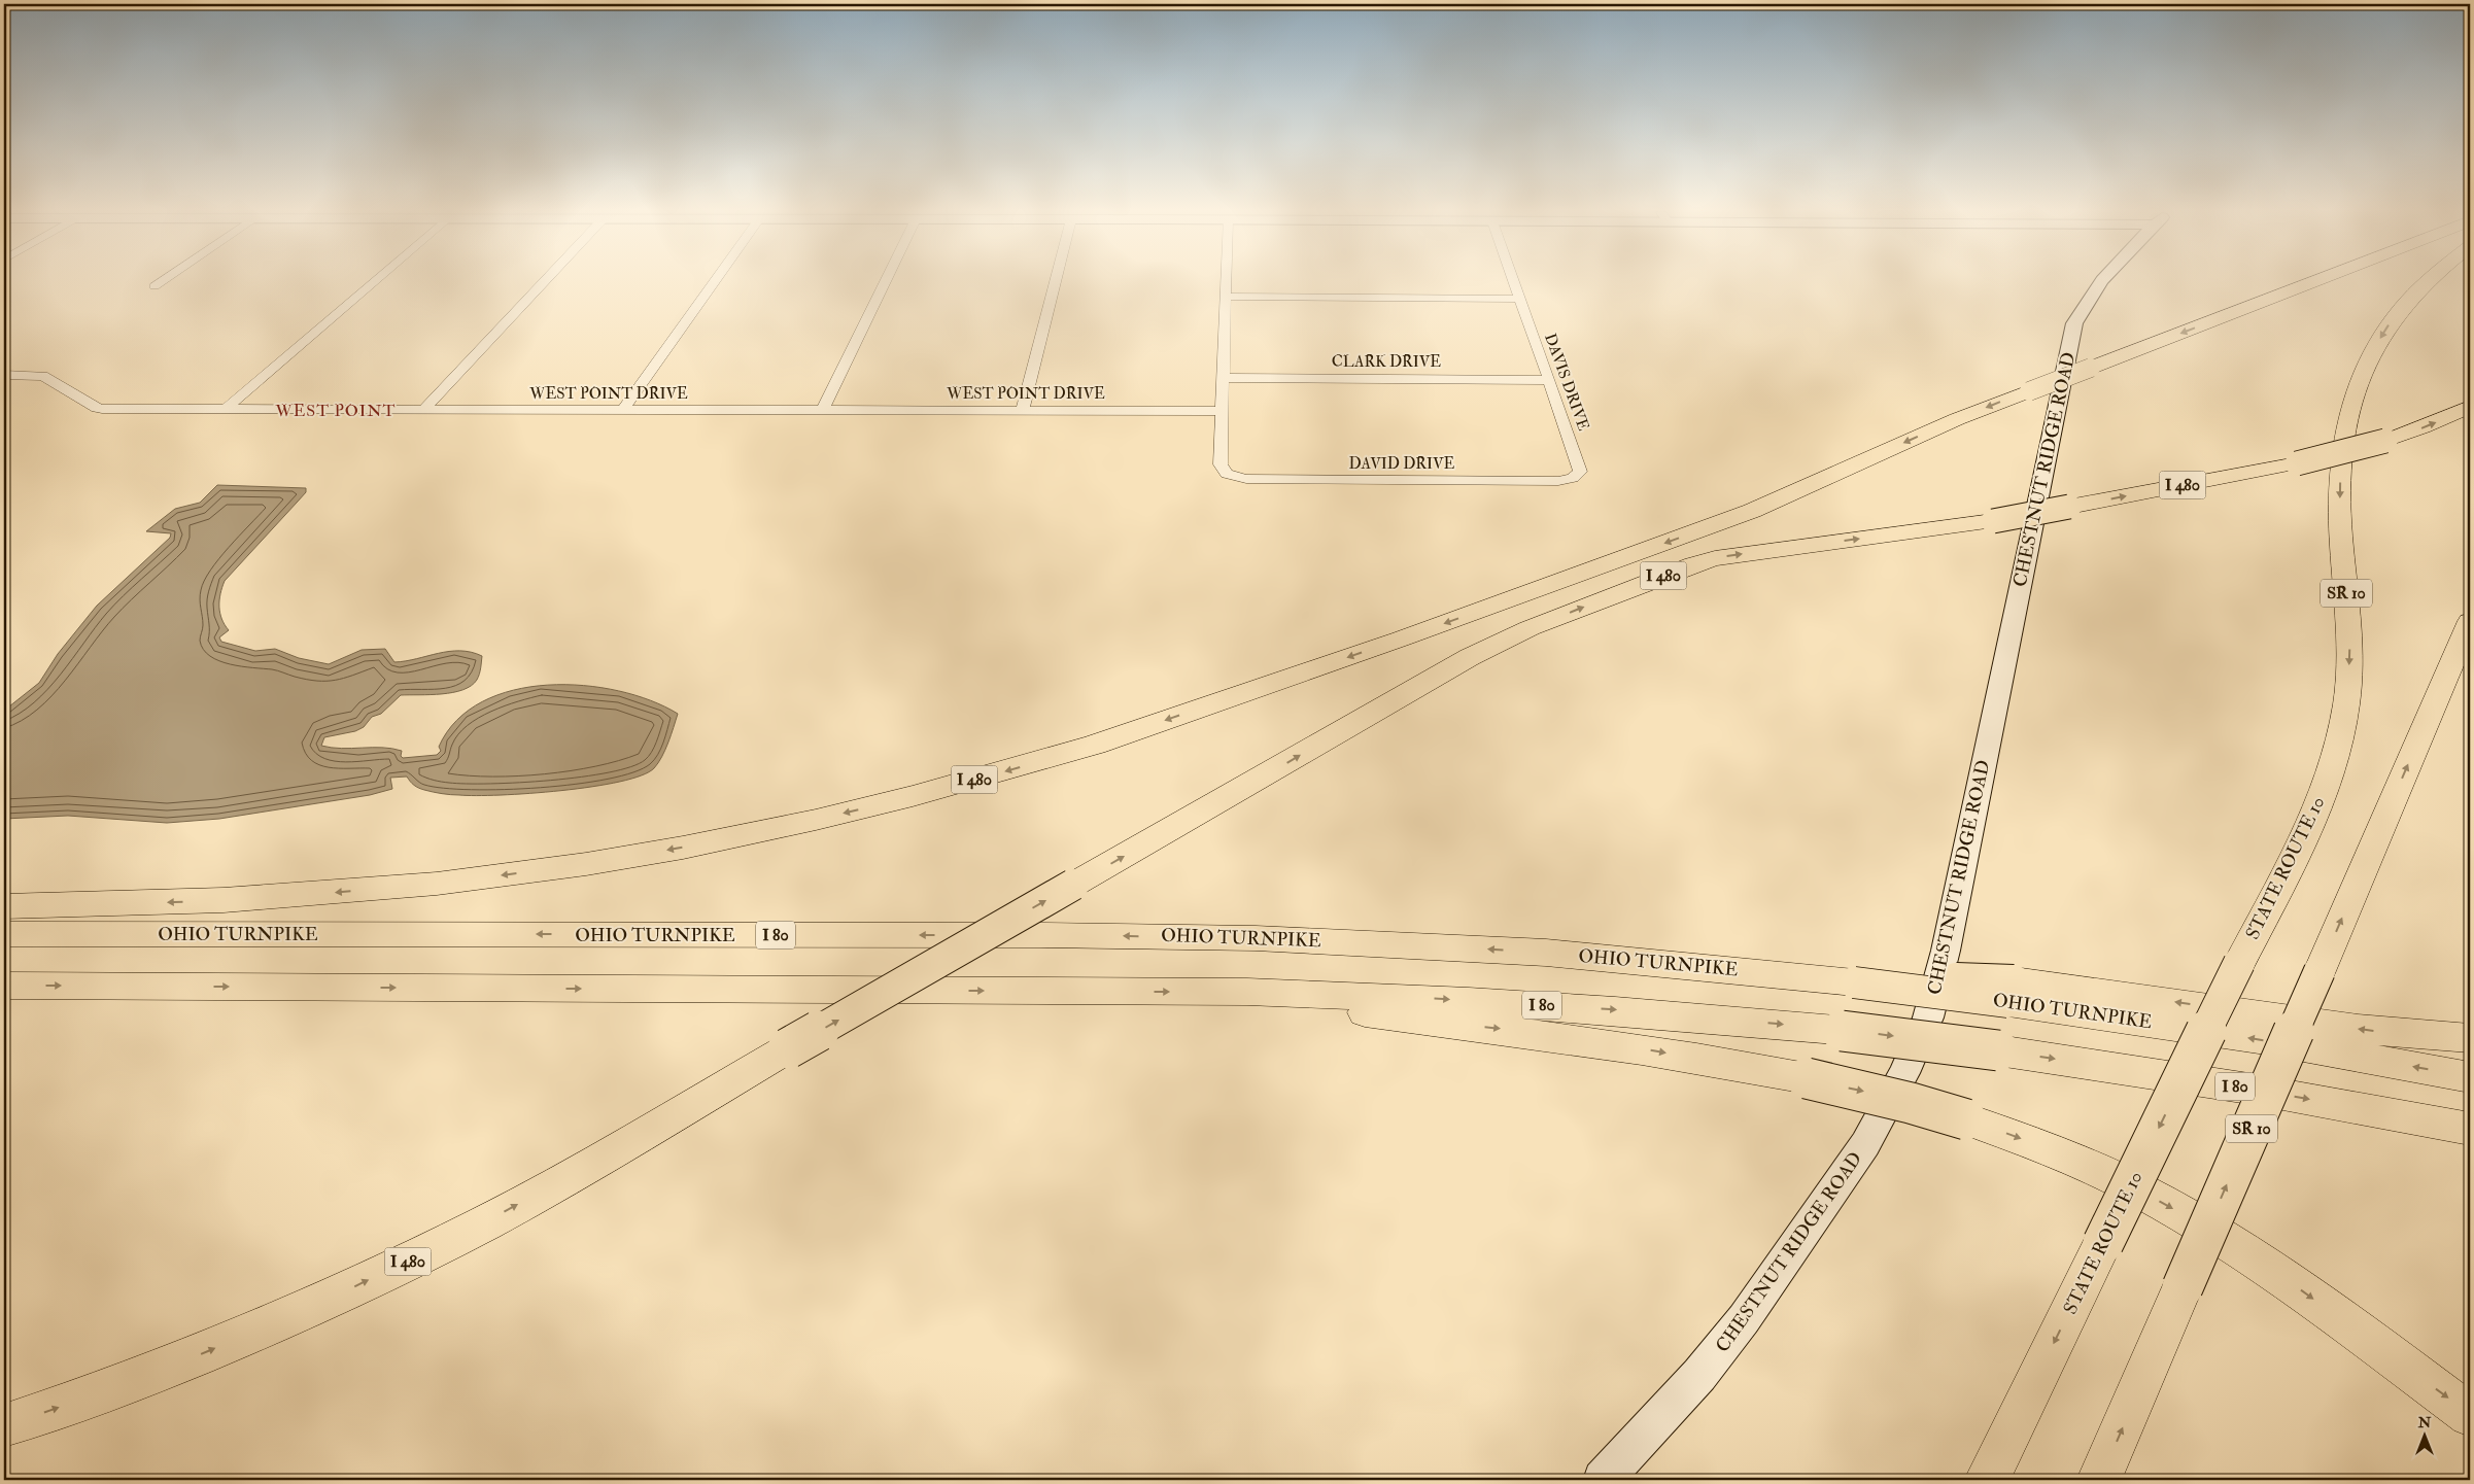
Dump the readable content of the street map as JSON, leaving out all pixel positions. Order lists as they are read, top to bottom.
{
  "streets": {
    "highway": [
      "I 480",
      "SR 10",
      "STATE ROUTE 10",
      "OHIO TURNPIKE",
      "I 80"
    ],
    "street": [
      "CLARK DRIVE",
      "DAVIS DRIVE",
      "WEST POINT DRIVE",
      "DAVID DRIVE",
      "CHESTNUT RIDGE ROAD"
    ]
  },
  "crossings": [
    ["CLARK DRIVE", "DAVIS DRIVE"],
    ["DAVIS DRIVE", "DAVID DRIVE"],
    ["WEST POINT DRIVE", "DAVID DRIVE"]
  ],
  "districts": ["WEST POINT"],
  "north": "top"
}
